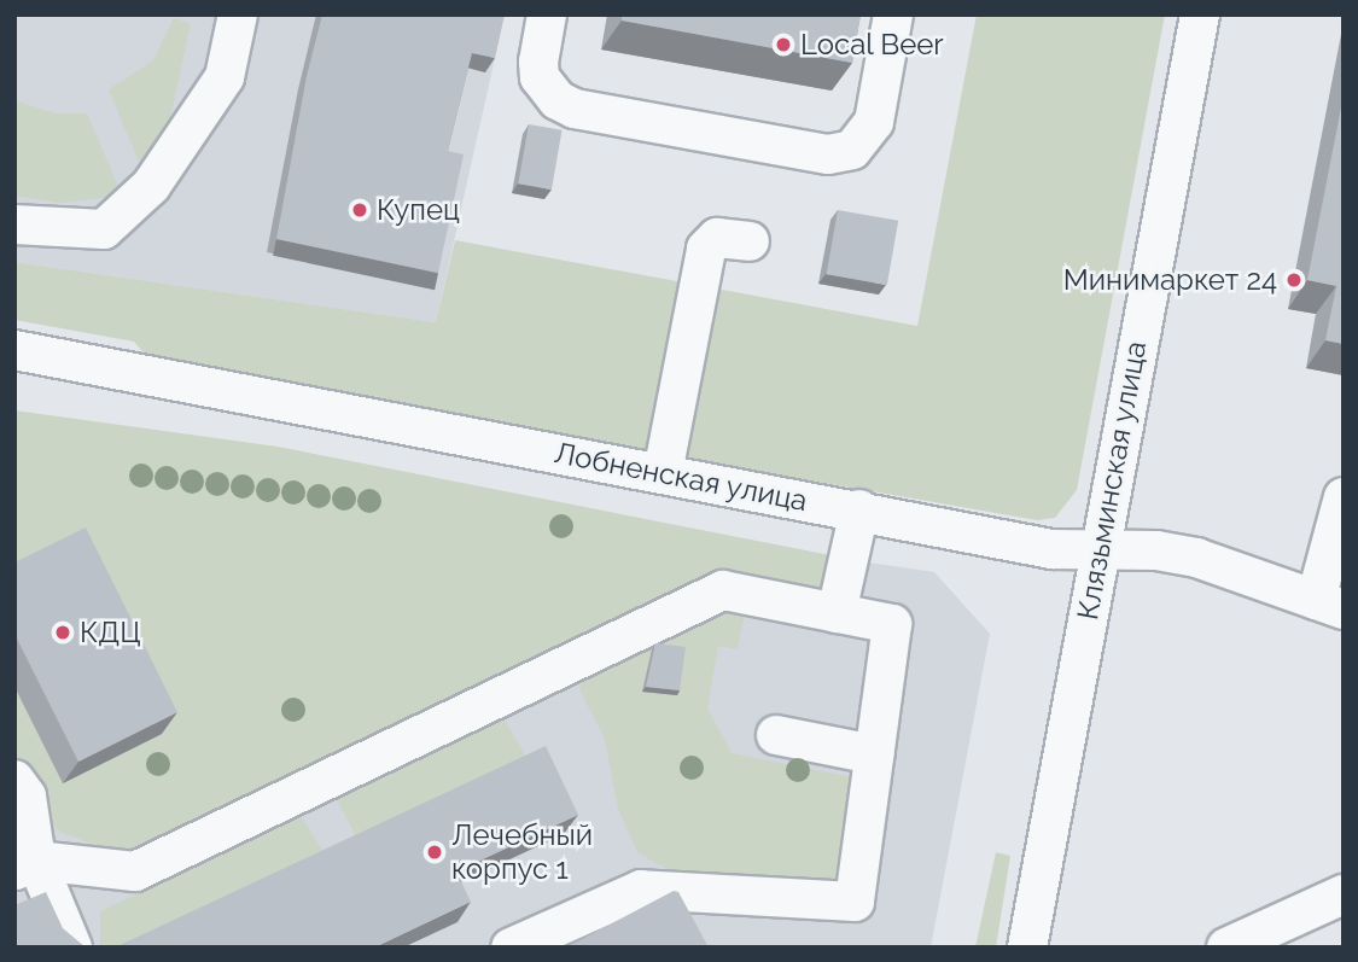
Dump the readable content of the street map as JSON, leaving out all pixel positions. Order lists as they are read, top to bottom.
{
  "streets": {
    "street": ["Лобненская улица", "Клязьминская улица"]
  },
  "crossings": [
    ["Лобненская улица", "Клязьминская улица"]
  ],
  "places": [
    "Local Beer",
    "Купец",
    "Минимаркет 24",
    "КДЦ",
    "Лечебный корпус 1"
  ]
}
